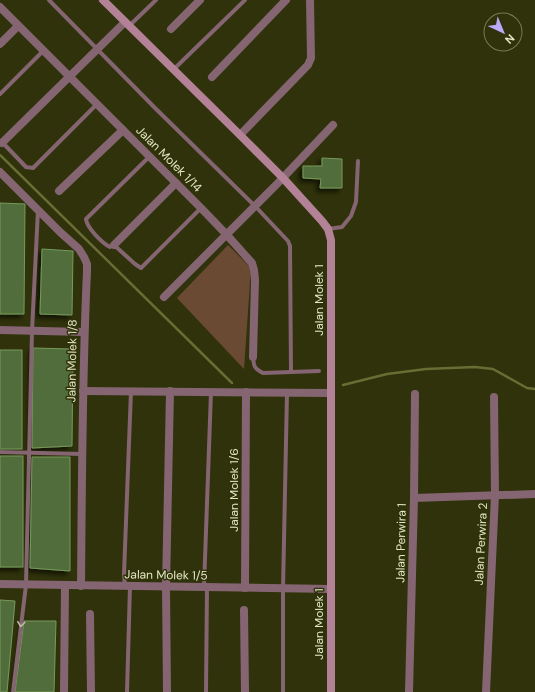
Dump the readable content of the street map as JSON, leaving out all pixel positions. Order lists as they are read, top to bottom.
{
  "streets": {
    "street": [
      "Jalan Molek 1/14",
      "Jalan Molek 1",
      "Jalan Molek 1/8",
      "Jalan Molek 1/6",
      "Jalan Perwira 1",
      "Jalan Perwira 2",
      "Jalan Molek 1/5"
    ]
  },
  "crossings": [
    ["Jalan Molek 1", "Jalan Molek 1/5"],
    ["Jalan Molek 1/8", "Jalan Molek 1/5"],
    ["Jalan Molek 1/6", "Jalan Molek 1/5"]
  ],
  "north": "bottom right"
}
